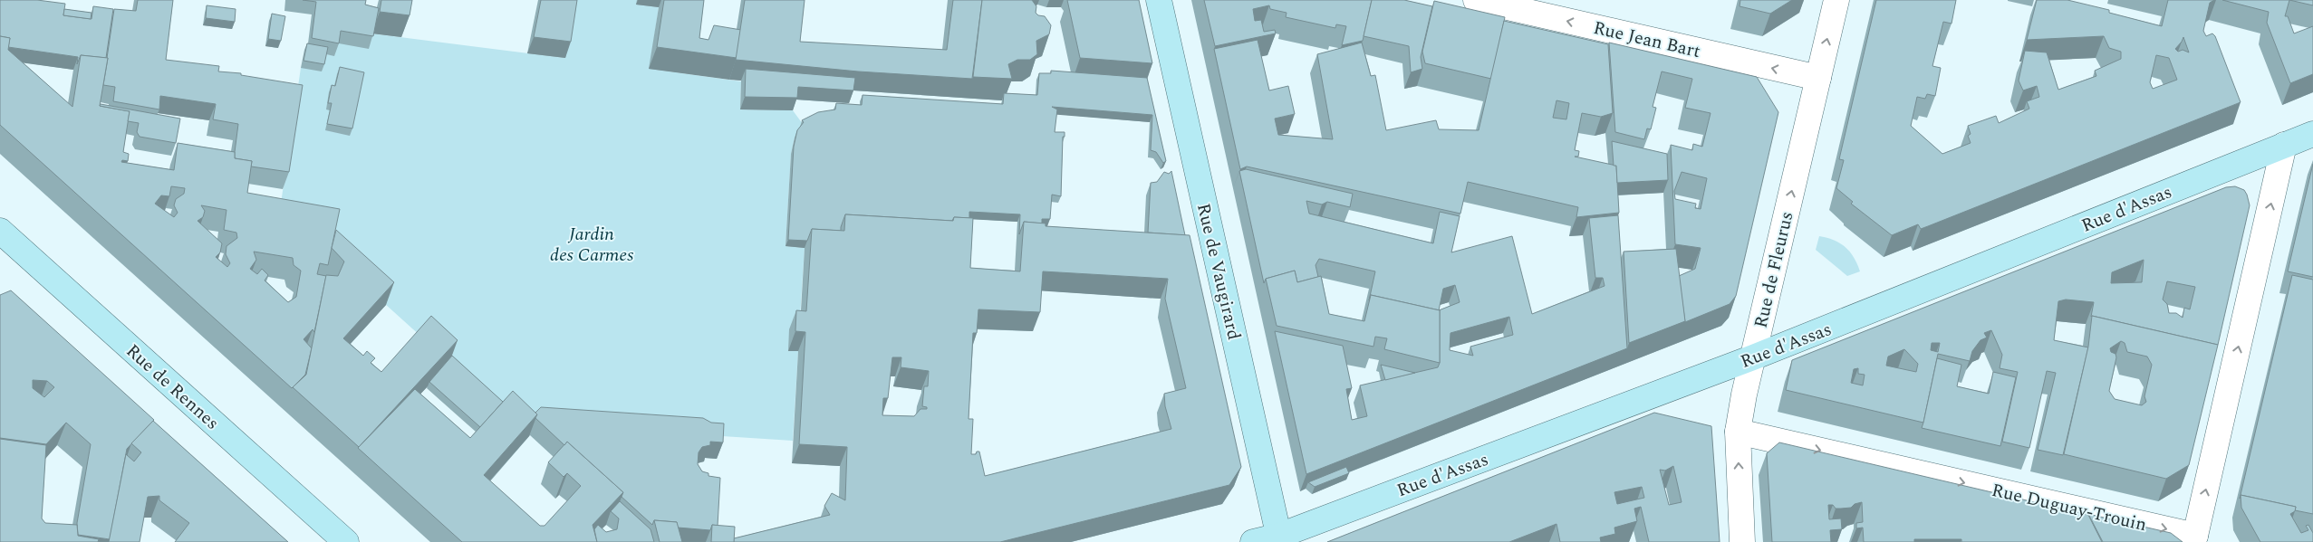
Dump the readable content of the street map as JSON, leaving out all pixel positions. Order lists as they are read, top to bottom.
{
  "streets": {
    "street": [
      "Rue Jean Bart",
      "Rue d'Assas",
      "Rue de Fleurus",
      "Rue de Vaugirard",
      "Rue de Rennes",
      "Rue Duguay-Trouin"
    ]
  },
  "crossings": [
    ["Rue Jean Bart", "Rue de Fleurus"],
    ["Rue d'Assas", "Rue de Fleurus"],
    ["Rue d'Assas", "Rue de Vaugirard"],
    ["Rue d'Assas", "Rue Duguay-Trouin"],
    ["Rue de Fleurus", "Rue Duguay-Trouin"]
  ],
  "one_way": ["Rue Jean Bart", "Rue de Fleurus"],
  "parks": ["Jardin des Carmes"]
}
